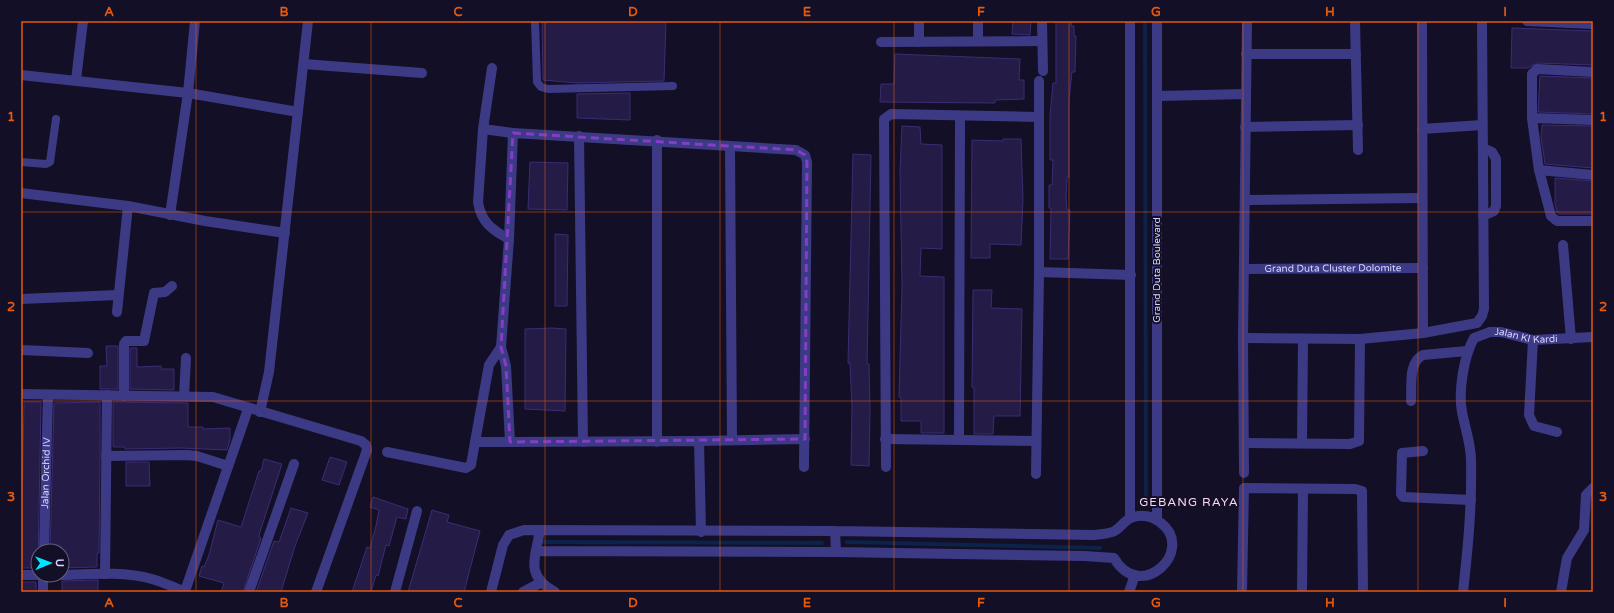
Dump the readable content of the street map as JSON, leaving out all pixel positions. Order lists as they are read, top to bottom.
{
  "streets": {
    "street": [
      "Grand Duta Cluster Dolomite",
      "Grand Duta Boulevard",
      "Jalan KI Kardi",
      "Jalan Orchid IV"
    ]
  },
  "districts": ["GEBANG RAYA"],
  "north": "right",
  "grid": {
    "columns": [
      "A",
      "B",
      "C",
      "D",
      "E",
      "F",
      "G",
      "H",
      "I"
    ],
    "rows": ["1", "2", "3"]
  }
}
